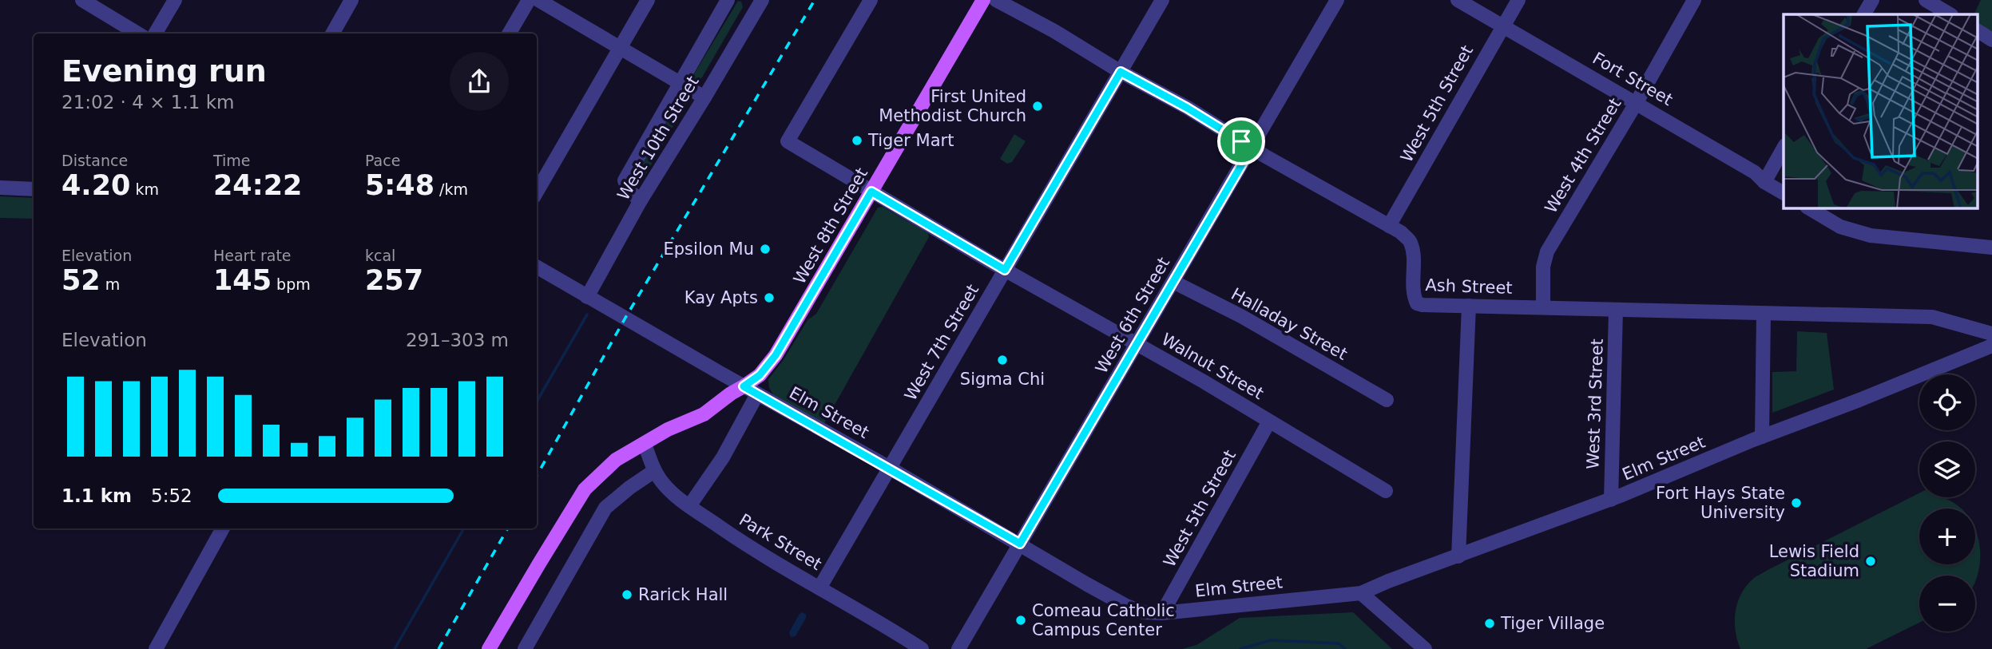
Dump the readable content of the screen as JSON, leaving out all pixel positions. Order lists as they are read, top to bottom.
{
  "streets": {
    "main road": ["West 8th Street"],
    "street": [
      "Fort Street",
      "West 5th Street",
      "West 10th Street",
      "West 4th Street",
      "Ash Street",
      "West 6th Street",
      "Halladay Street",
      "West 7th Street",
      "Walnut Street",
      "West 3rd Street",
      "Elm Street",
      "Park Street"
    ]
  },
  "crossings": [
    ["Fort Street", "West 5th Street"],
    ["Fort Street", "West 4th Street"],
    ["West 5th Street", "Ash Street"],
    ["West 5th Street", "Walnut Street"],
    ["West 5th Street", "Elm Street"],
    ["West 10th Street", "Elm Street"],
    ["West 4th Street", "Ash Street"],
    ["West 8th Street", "Walnut Street"],
    ["West 8th Street", "Elm Street"],
    ["West 8th Street", "Park Street"],
    ["Ash Street", "West 6th Street"],
    ["Ash Street", "West 7th Street"],
    ["Ash Street", "West 3rd Street"],
    ["West 6th Street", "Halladay Street"],
    ["West 6th Street", "Walnut Street"],
    ["West 6th Street", "Elm Street"],
    ["West 7th Street", "Walnut Street"],
    ["West 7th Street", "Elm Street"],
    ["West 7th Street", "Park Street"],
    ["West 3rd Street", "Elm Street"]
  ],
  "places": [
    "First United Methodist Church",
    "Tiger Mart",
    "Epsilon Mu",
    "Kay Apts",
    "Sigma Chi",
    "Fort Hays State University",
    "Lewis Field Stadium",
    "Rarick Hall",
    "Comeau Catholic Campus Center",
    "Tiger Village"
  ],
  "page": {
    "heading": ["Evening run", "21:02 · 4 × 1.1 km"],
    "stats": [
      ["Distance", "4.20 km"],
      ["Time", "24:22"],
      ["Pace", "5:48 /km"],
      ["Elevation", "52 m"],
      ["Heart rate", "145 bpm"],
      ["kcal", "257"]
    ],
    "chart": ["Elevation", "291–303 m"],
    "map_buttons": ["+", "−"],
    "list": [
      {
        "name": "1.1 km",
        "note": "5:52"
      }
    ]
  }
}
